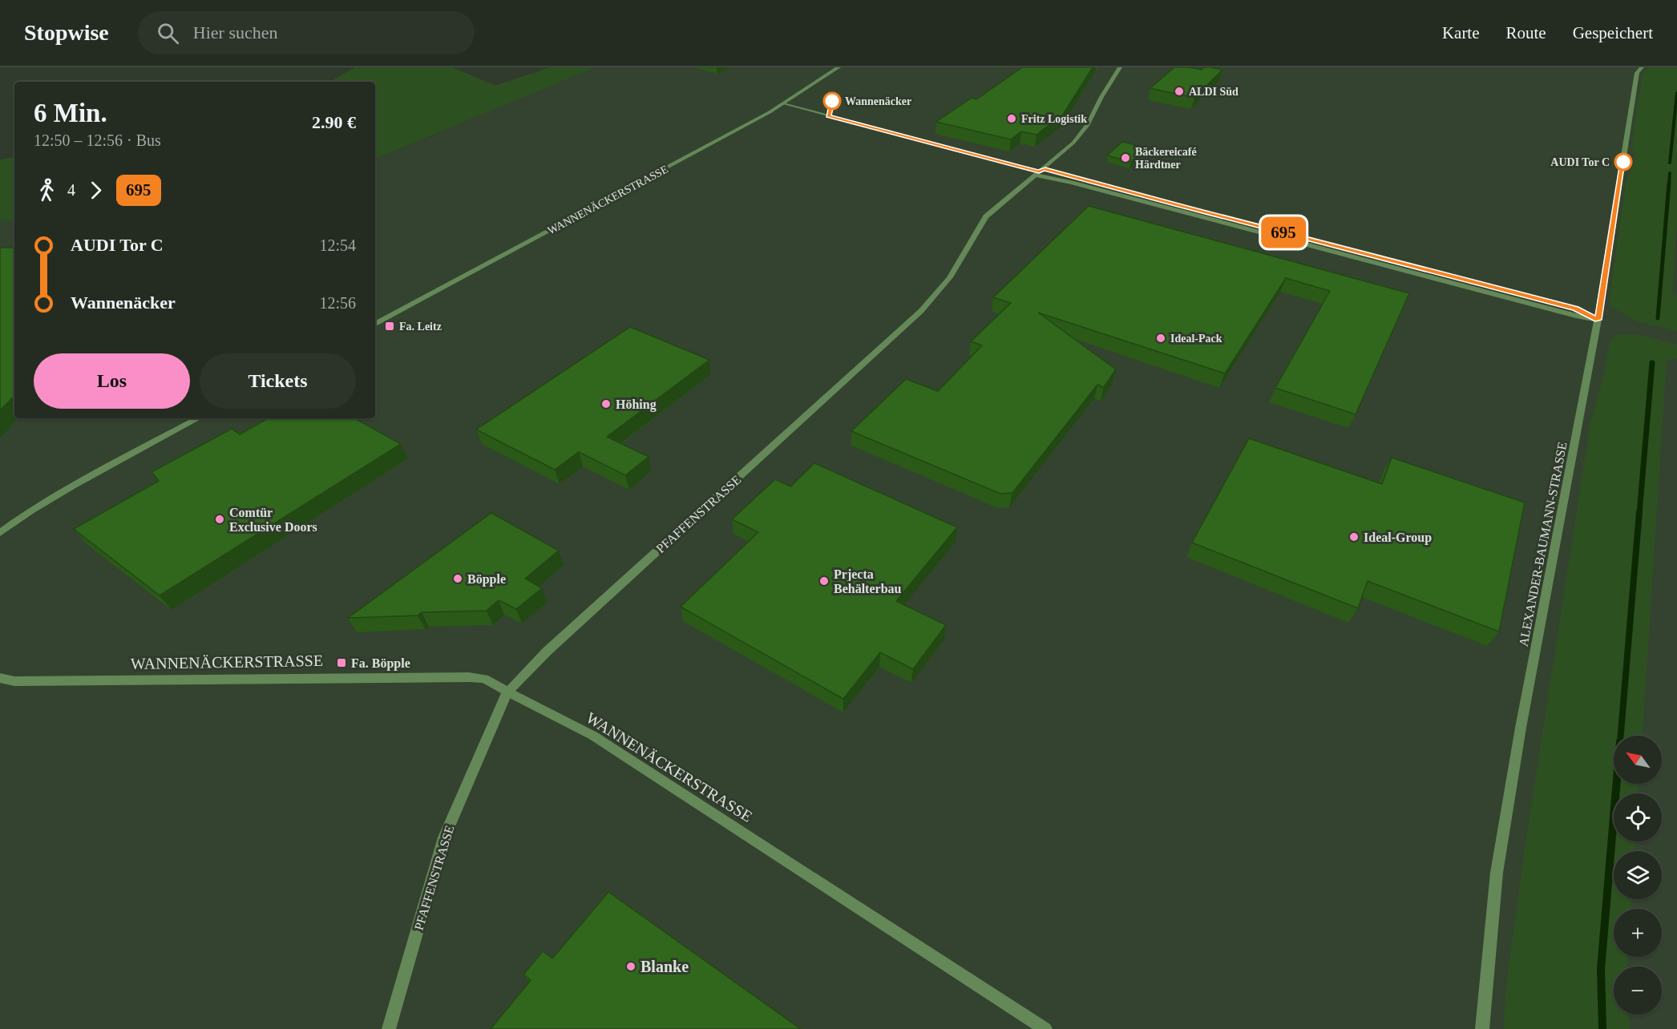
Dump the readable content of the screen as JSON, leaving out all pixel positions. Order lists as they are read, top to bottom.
{
  "streets": {
    "street": ["WANNENÄCKERSTRASSE", "PFAFFENSTRASSE", "ALEXANDER-BAUMANN-STRASSE"]
  },
  "crossings": [
    ["WANNENÄCKERSTRASSE", "PFAFFENSTRASSE"]
  ],
  "places": {
    "other": [
      "ALDI Süd",
      "Wannenäcker",
      "Fritz Logistik",
      "Bäckereicafé Härdtner",
      "AUDI Tor C",
      "Ideal-Pack",
      "Höhing",
      "Comtür Exclusive Doors",
      "Ideal-Group",
      "Böpple",
      "Prjecta Behälterbau",
      "Blanke"
    ],
    "transit": ["Fa. Leitz", "Fa. Böpple"]
  },
  "lines": ["bus line 695"],
  "north": "top left",
  "page": {
    "header": "Stopwise",
    "search": "Hier suchen",
    "nav": ["Karte", "Route", "Gespeichert"],
    "on_map": "695",
    "heading": ["6 Min.", "12:50 – 12:56 · Bus", "2.90 €"],
    "legs": ["4", "695"],
    "list": [
      {
        "name": "AUDI Tor C",
        "value": "12:54"
      },
      {
        "name": "Wannenäcker",
        "value": "12:56"
      }
    ],
    "buttons": ["Los", "Tickets"],
    "map_buttons": ["+", "−"]
  }
}
